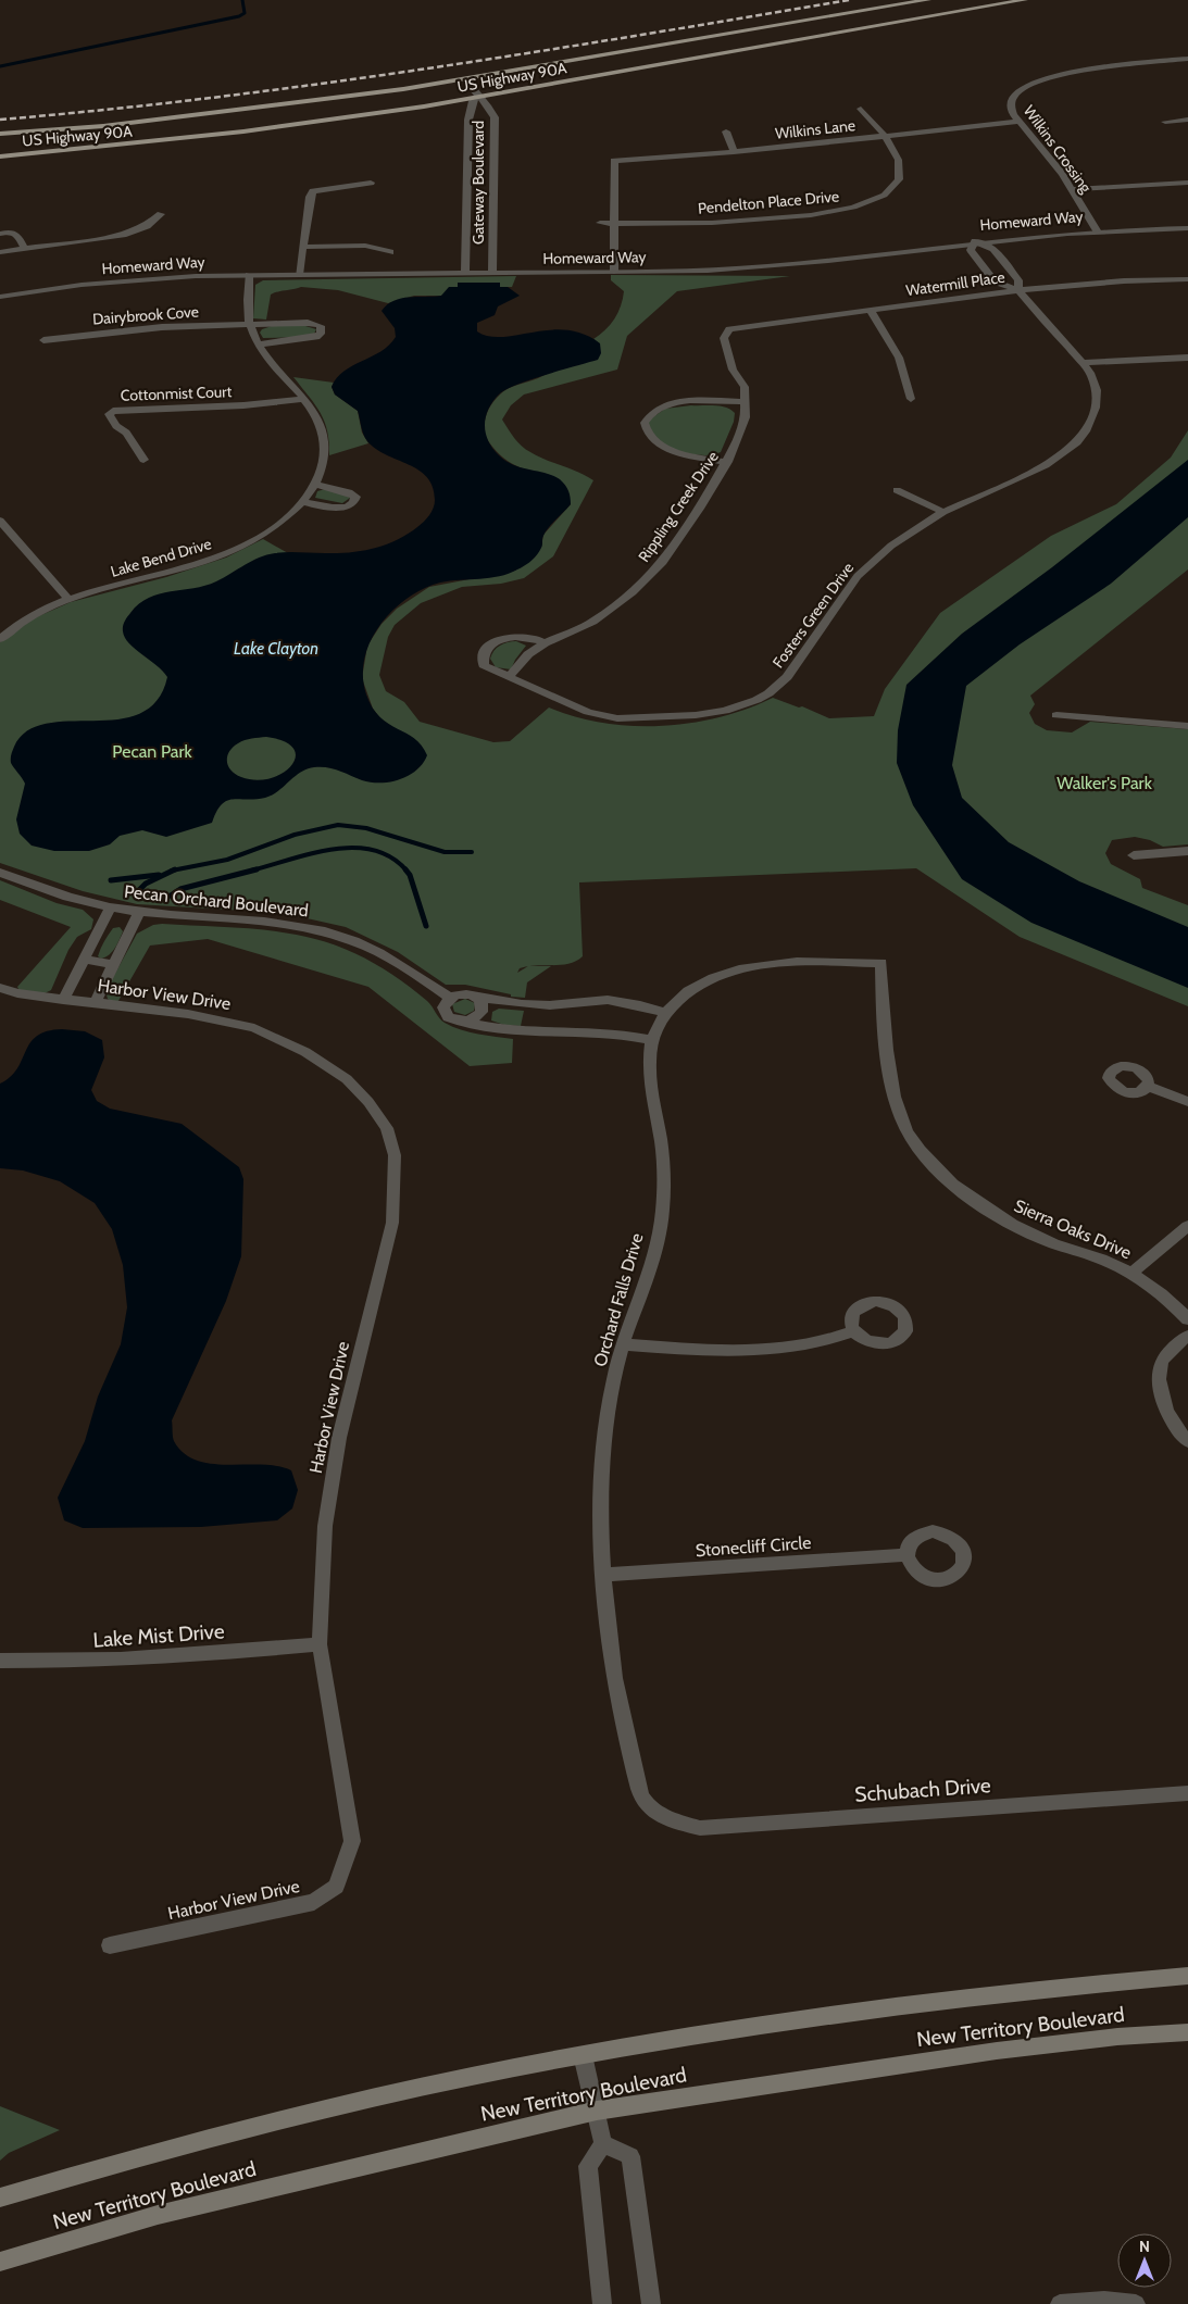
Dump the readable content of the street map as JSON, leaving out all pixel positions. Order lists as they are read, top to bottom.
{
  "streets": {
    "main road": ["US Highway 90A", "New Territory Boulevard"],
    "street": [
      "Wilkins Lane",
      "Wilkins Crossing",
      "Gateway Boulevard",
      "Pendelton Place Drive",
      "Homeward Way",
      "Watermill Place",
      "Dairybrook Cove",
      "Cottonmist Court",
      "Rippling Creek Drive",
      "Lake Bend Drive",
      "Fosters Green Drive",
      "Pecan Orchard Boulevard",
      "Harbor View Drive",
      "Sierra Oaks Drive",
      "Orchard Falls Drive",
      "Stonecliff Circle",
      "Lake Mist Drive",
      "Schubach Drive"
    ]
  },
  "crossings": [
    ["US Highway 90A", "Gateway Boulevard"],
    ["Wilkins Lane", "Wilkins Crossing"],
    ["Wilkins Lane", "Pendelton Place Drive"],
    ["Wilkins Crossing", "Homeward Way"],
    ["Gateway Boulevard", "Homeward Way"],
    ["Homeward Way", "Lake Bend Drive"],
    ["Homeward Way", "Fosters Green Drive"],
    ["Watermill Place", "Rippling Creek Drive"],
    ["Watermill Place", "Fosters Green Drive"],
    ["Dairybrook Cove", "Lake Bend Drive"],
    ["Cottonmist Court", "Lake Bend Drive"],
    ["Rippling Creek Drive", "Fosters Green Drive"],
    ["Harbor View Drive", "Lake Mist Drive"],
    ["Sierra Oaks Drive", "Orchard Falls Drive"],
    ["Orchard Falls Drive", "Stonecliff Circle"],
    ["Orchard Falls Drive", "Schubach Drive"]
  ],
  "water": ["Lake Clayton"],
  "parks": ["Pecan Park", "Walker's Park"],
  "north": "top"
}
